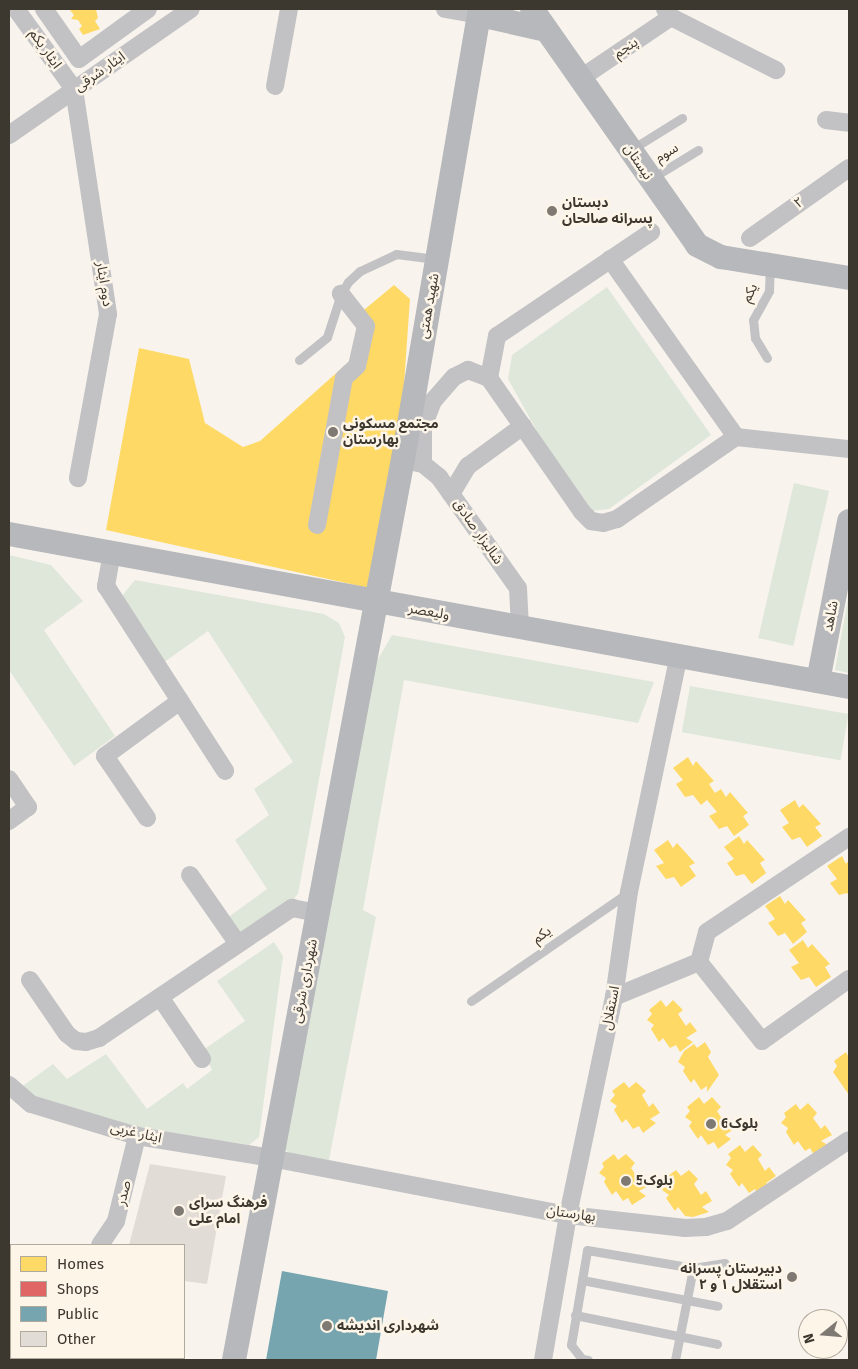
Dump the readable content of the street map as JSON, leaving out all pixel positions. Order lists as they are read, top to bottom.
{
  "streets": {
    "main road": [
      "نيستان",
      "شهید همتی",
      "ولیعصر",
      "شاهد",
      "شهرداری شرقی"
    ],
    "street": [
      "پنجم",
      "ایثار یکم",
      "ایثار شرقی",
      "۲",
      "دوم ایثار",
      "شالیزار صادق",
      "استقلال",
      "ایثار غربی",
      "صدر",
      "بهارستان"
    ],
    "lane": ["سوم", "یکم"]
  },
  "crossings": [
    ["پنجم", "نيستان"],
    ["ایثار یکم", "ایثار شرقی"],
    ["ایثار یکم", "دوم ایثار"],
    ["ایثار شرقی", "دوم ایثار"],
    ["سوم", "نيستان"],
    ["نيستان", "یکم"],
    ["یکم", "استقلال"],
    ["شهید همتی", "شالیزار صادق"],
    ["شهید همتی", "ولیعصر"],
    ["شهید همتی", "شهرداری شرقی"],
    ["شالیزار صادق", "ولیعصر"],
    ["ولیعصر", "شاهد"],
    ["ولیعصر", "شهرداری شرقی"],
    ["ولیعصر", "استقلال"],
    ["شهرداری شرقی", "ایثار غربی"],
    ["شهرداری شرقی", "بهارستان"],
    ["استقلال", "بهارستان"],
    ["ایثار غربی", "صدر"],
    ["ایثار غربی", "بهارستان"]
  ],
  "places": [
    "دبستان پسرانه صالحان",
    "مجتمع مسکونی بهارستان",
    "بلوک6",
    "بلوک5",
    "فرهنگ سرای امام علی",
    "دبیرستان پسرانه استقلال ۱ و ۲",
    "شهرداری اندیشه"
  ],
  "legend": [
    "Homes",
    "Shops",
    "Public",
    "Other"
  ],
  "north": "left"
}
